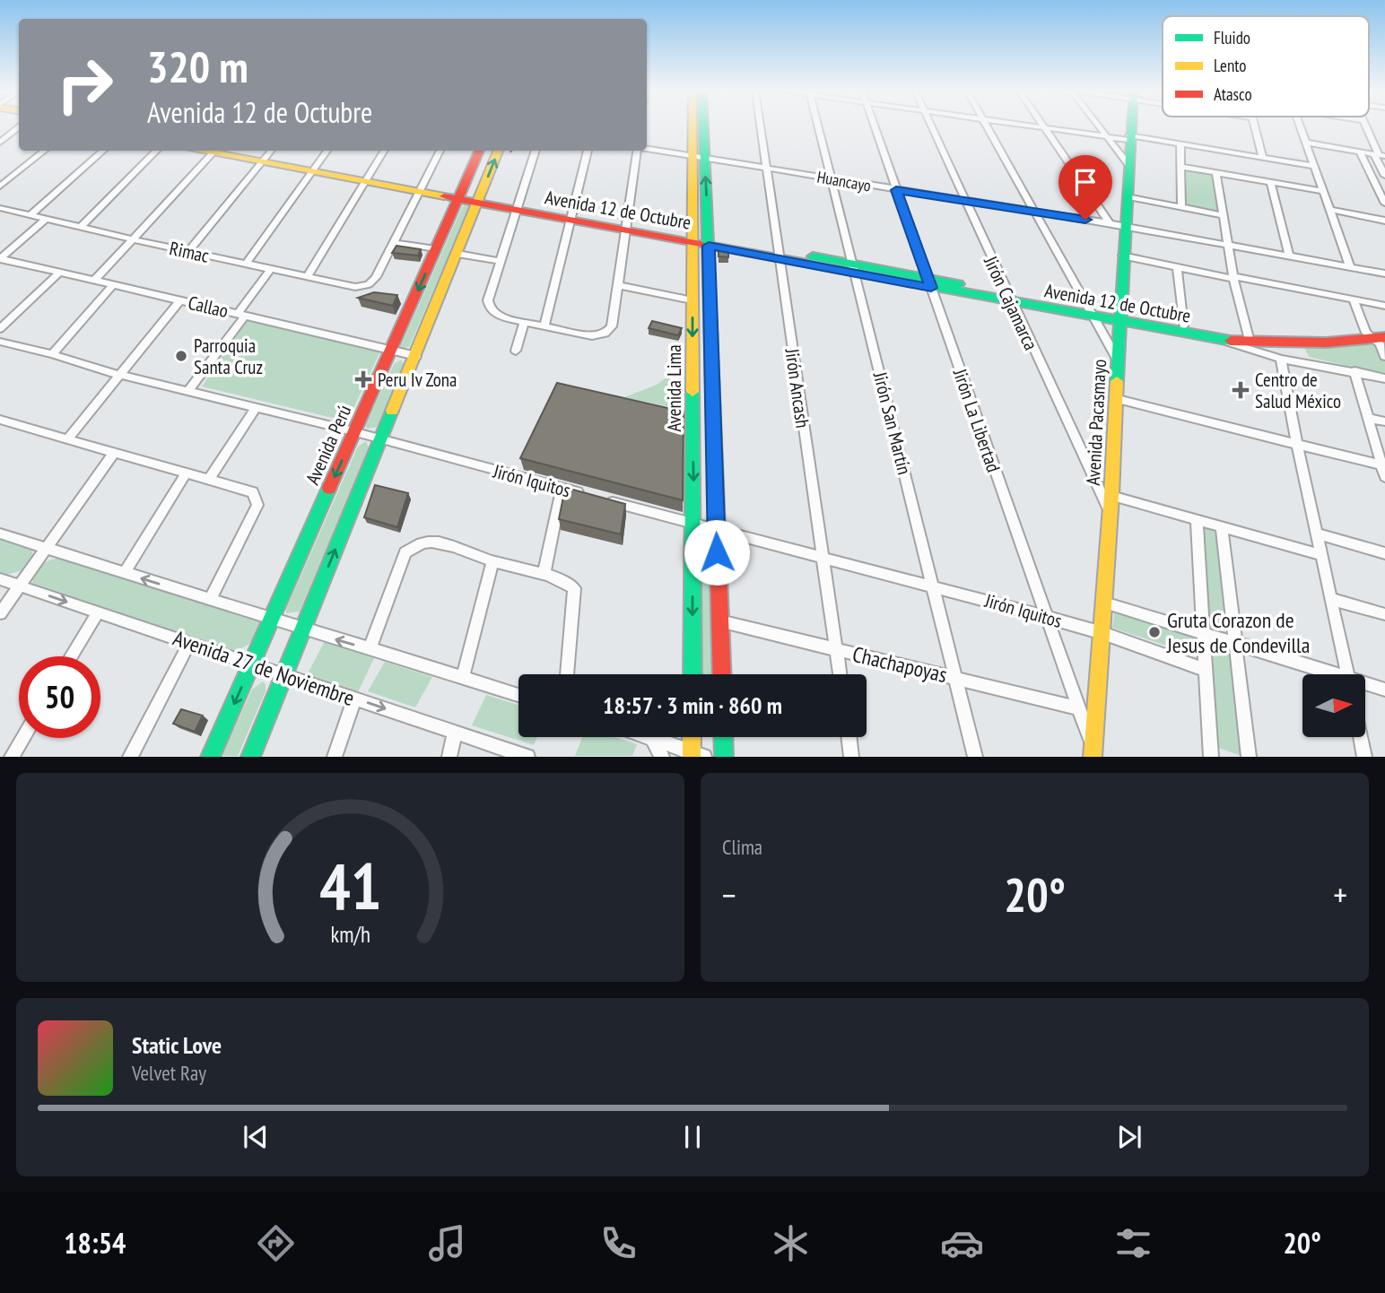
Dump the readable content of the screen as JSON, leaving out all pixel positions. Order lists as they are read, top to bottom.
{
  "streets": {
    "main road": [
      "Avenida 12 de Octubre",
      "Avenida Lima",
      "Avenida Pacasmayo",
      "Avenida Perú"
    ],
    "street": [
      "Huancayo",
      "Rimac",
      "Jirón Cajamarca",
      "Callao",
      "Jirón Ancash",
      "Jirón La Libertad",
      "Jirón San Martín",
      "Jirón Iquitos",
      "Chachapoyas",
      "Avenida 27 de Noviembre"
    ]
  },
  "crossings": [
    ["Huancayo", "Jirón Cajamarca"],
    ["Huancayo", "Avenida Lima"],
    ["Huancayo", "Jirón Ancash"],
    ["Huancayo", "Jirón La Libertad"],
    ["Huancayo", "Avenida Pacasmayo"],
    ["Huancayo", "Jirón San Martín"],
    ["Avenida 12 de Octubre", "Jirón Cajamarca"],
    ["Avenida 12 de Octubre", "Avenida Lima"],
    ["Avenida 12 de Octubre", "Jirón Ancash"],
    ["Avenida 12 de Octubre", "Jirón La Libertad"],
    ["Avenida 12 de Octubre", "Avenida Pacasmayo"],
    ["Avenida 12 de Octubre", "Jirón San Martín"],
    ["Avenida 12 de Octubre", "Avenida Perú"],
    ["Jirón Cajamarca", "Avenida Pacasmayo"],
    ["Callao", "Avenida Perú"],
    ["Avenida Lima", "Jirón Iquitos"],
    ["Avenida Lima", "Chachapoyas"],
    ["Jirón Ancash", "Jirón Iquitos"],
    ["Jirón Ancash", "Chachapoyas"],
    ["Jirón La Libertad", "Avenida Pacasmayo"],
    ["Jirón La Libertad", "Jirón Iquitos"],
    ["Jirón La Libertad", "Chachapoyas"],
    ["Avenida Pacasmayo", "Jirón Iquitos"],
    ["Jirón San Martín", "Jirón Iquitos"],
    ["Jirón San Martín", "Chachapoyas"],
    ["Avenida Perú", "Jirón Iquitos"],
    ["Avenida Perú", "Avenida 27 de Noviembre"]
  ],
  "places": {
    "other": ["Parroquia Santa Cruz", "Gruta Corazon de Jesus de Condevilla"],
    "health": ["Peru Iv Zona", "Centro de Salud México"]
  },
  "legend": ["Fluido", "Lento", "Atasco"],
  "north": "right",
  "page": {
    "turn": ["320 m", "Avenida 12 de Octubre"],
    "limit": "50",
    "trip": "18:57 · 3 min · 860 m",
    "tile": "Clima",
    "heat": ["−", "20°", "+"],
    "song": ["Static Love", "Velvet Ray"],
    "tabs": ["18:54", "20°"],
    "gauge": ["41", "km/h"]
  }
}
